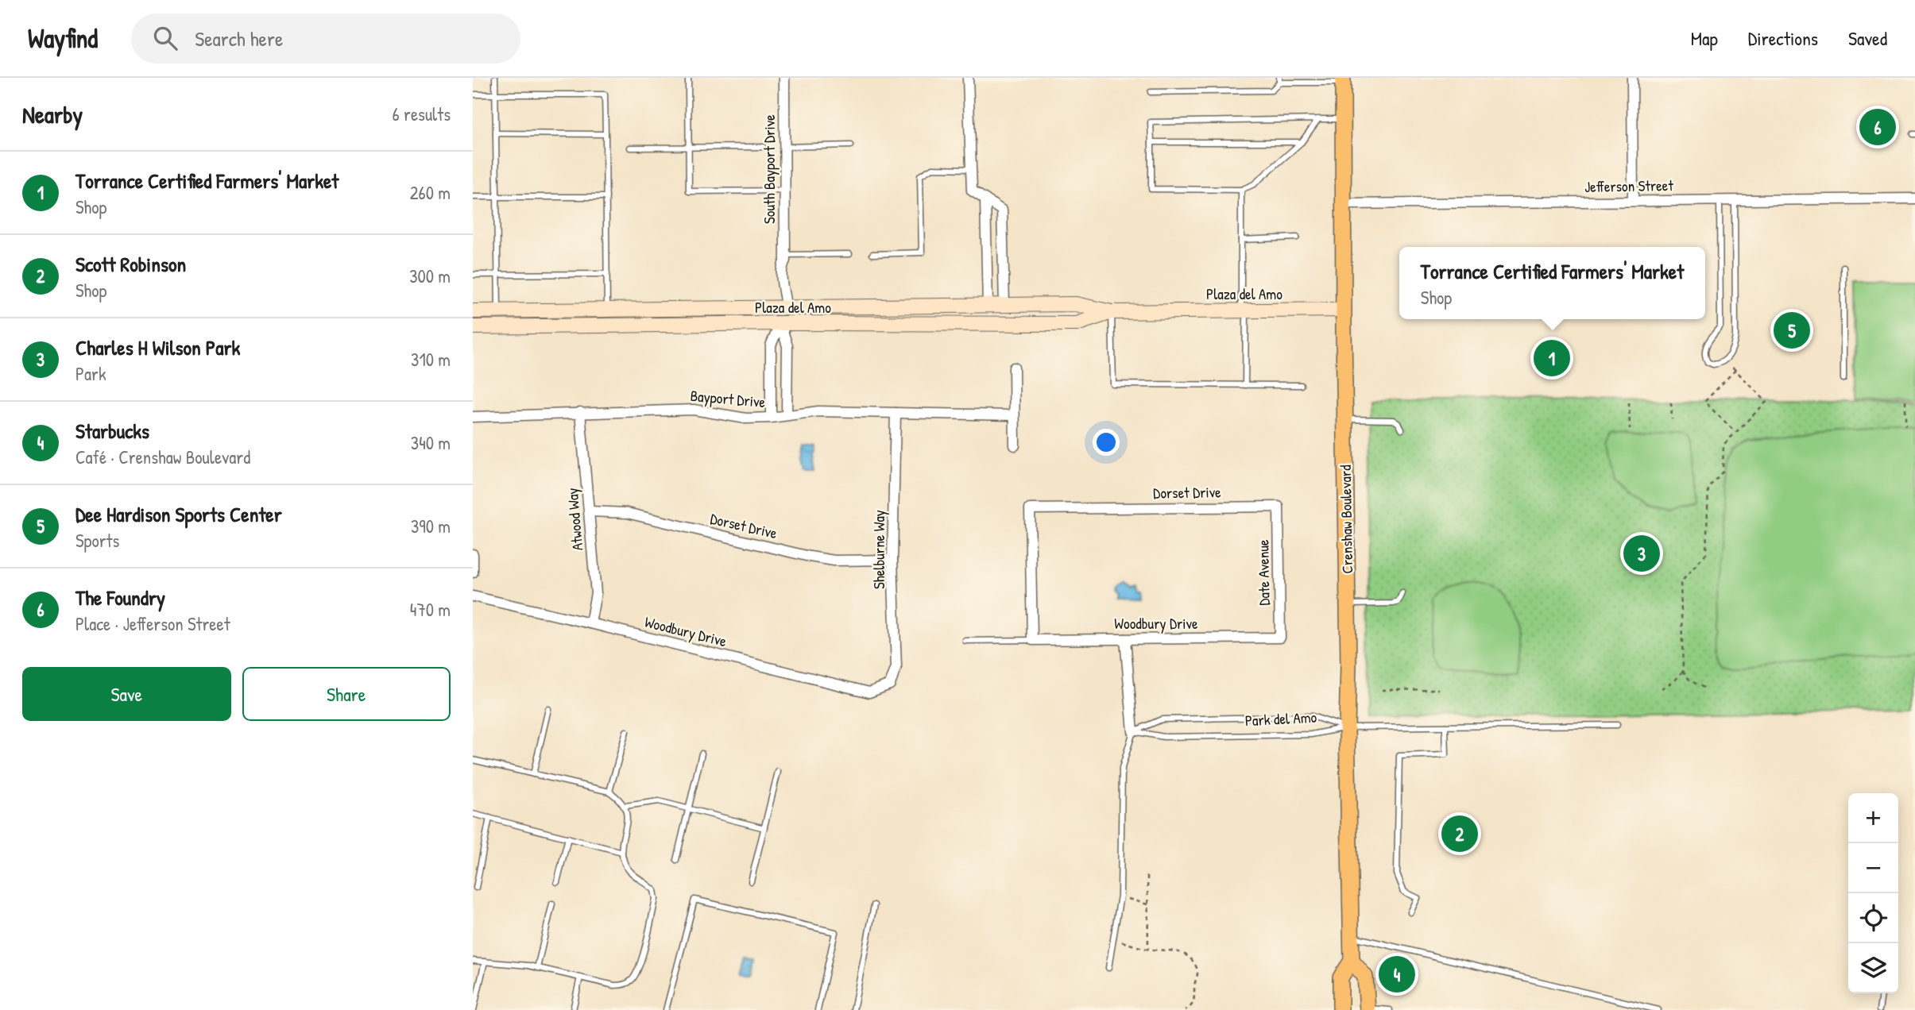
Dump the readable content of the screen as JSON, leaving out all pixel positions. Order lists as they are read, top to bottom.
{
  "streets": {
    "main road": ["Plaza del Amo", "Crenshaw Boulevard"],
    "street": [
      "South Bayport Drive",
      "Jefferson Street",
      "Bayport Drive",
      "Dorset Drive",
      "Atwood Way",
      "Shelburne Way",
      "Date Avenue",
      "Woodbury Drive"
    ],
    "lane": ["Park del Amo"]
  },
  "crossings": [
    ["South Bayport Drive", "Plaza del Amo"],
    ["Jefferson Street", "Crenshaw Boulevard"],
    ["Plaza del Amo", "Crenshaw Boulevard"],
    ["Bayport Drive", "Atwood Way"],
    ["Bayport Drive", "Shelburne Way"],
    ["Dorset Drive", "Atwood Way"],
    ["Dorset Drive", "Shelburne Way"],
    ["Dorset Drive", "Date Avenue"],
    ["Dorset Drive", "Woodbury Drive"],
    ["Atwood Way", "Woodbury Drive"],
    ["Crenshaw Boulevard", "Park del Amo"],
    ["Shelburne Way", "Woodbury Drive"],
    ["Date Avenue", "Woodbury Drive"]
  ],
  "page": {
    "header": "Wayfind",
    "search": "Search here",
    "nav": ["Map", "Directions", "Saved"],
    "heading": ["Nearby", "6 results"],
    "pins": [
      "6",
      "5",
      "1",
      "3",
      "2",
      "4"
    ],
    "list": [
      {
        "mark": "1",
        "name": "Torrance Certified Farmers' Market",
        "note": "Shop",
        "value": "260 m"
      },
      {
        "mark": "2",
        "name": "Scott Robinson",
        "note": "Shop",
        "value": "300 m"
      },
      {
        "mark": "3",
        "name": "Charles H Wilson Park",
        "note": "Park",
        "value": "310 m"
      },
      {
        "mark": "4",
        "name": "Starbucks",
        "note": "Café · Crenshaw Boulevard",
        "value": "340 m"
      },
      {
        "mark": "5",
        "name": "Dee Hardison Sports Center",
        "note": "Sports",
        "value": "390 m"
      },
      {
        "mark": "6",
        "name": "The Foundry",
        "note": "Place · Jefferson Street",
        "value": "470 m"
      }
    ],
    "popup": ["Torrance Certified Farmers' Market", "Shop"],
    "buttons": ["Save", "Share"],
    "map_buttons": ["+", "−"]
  }
}
